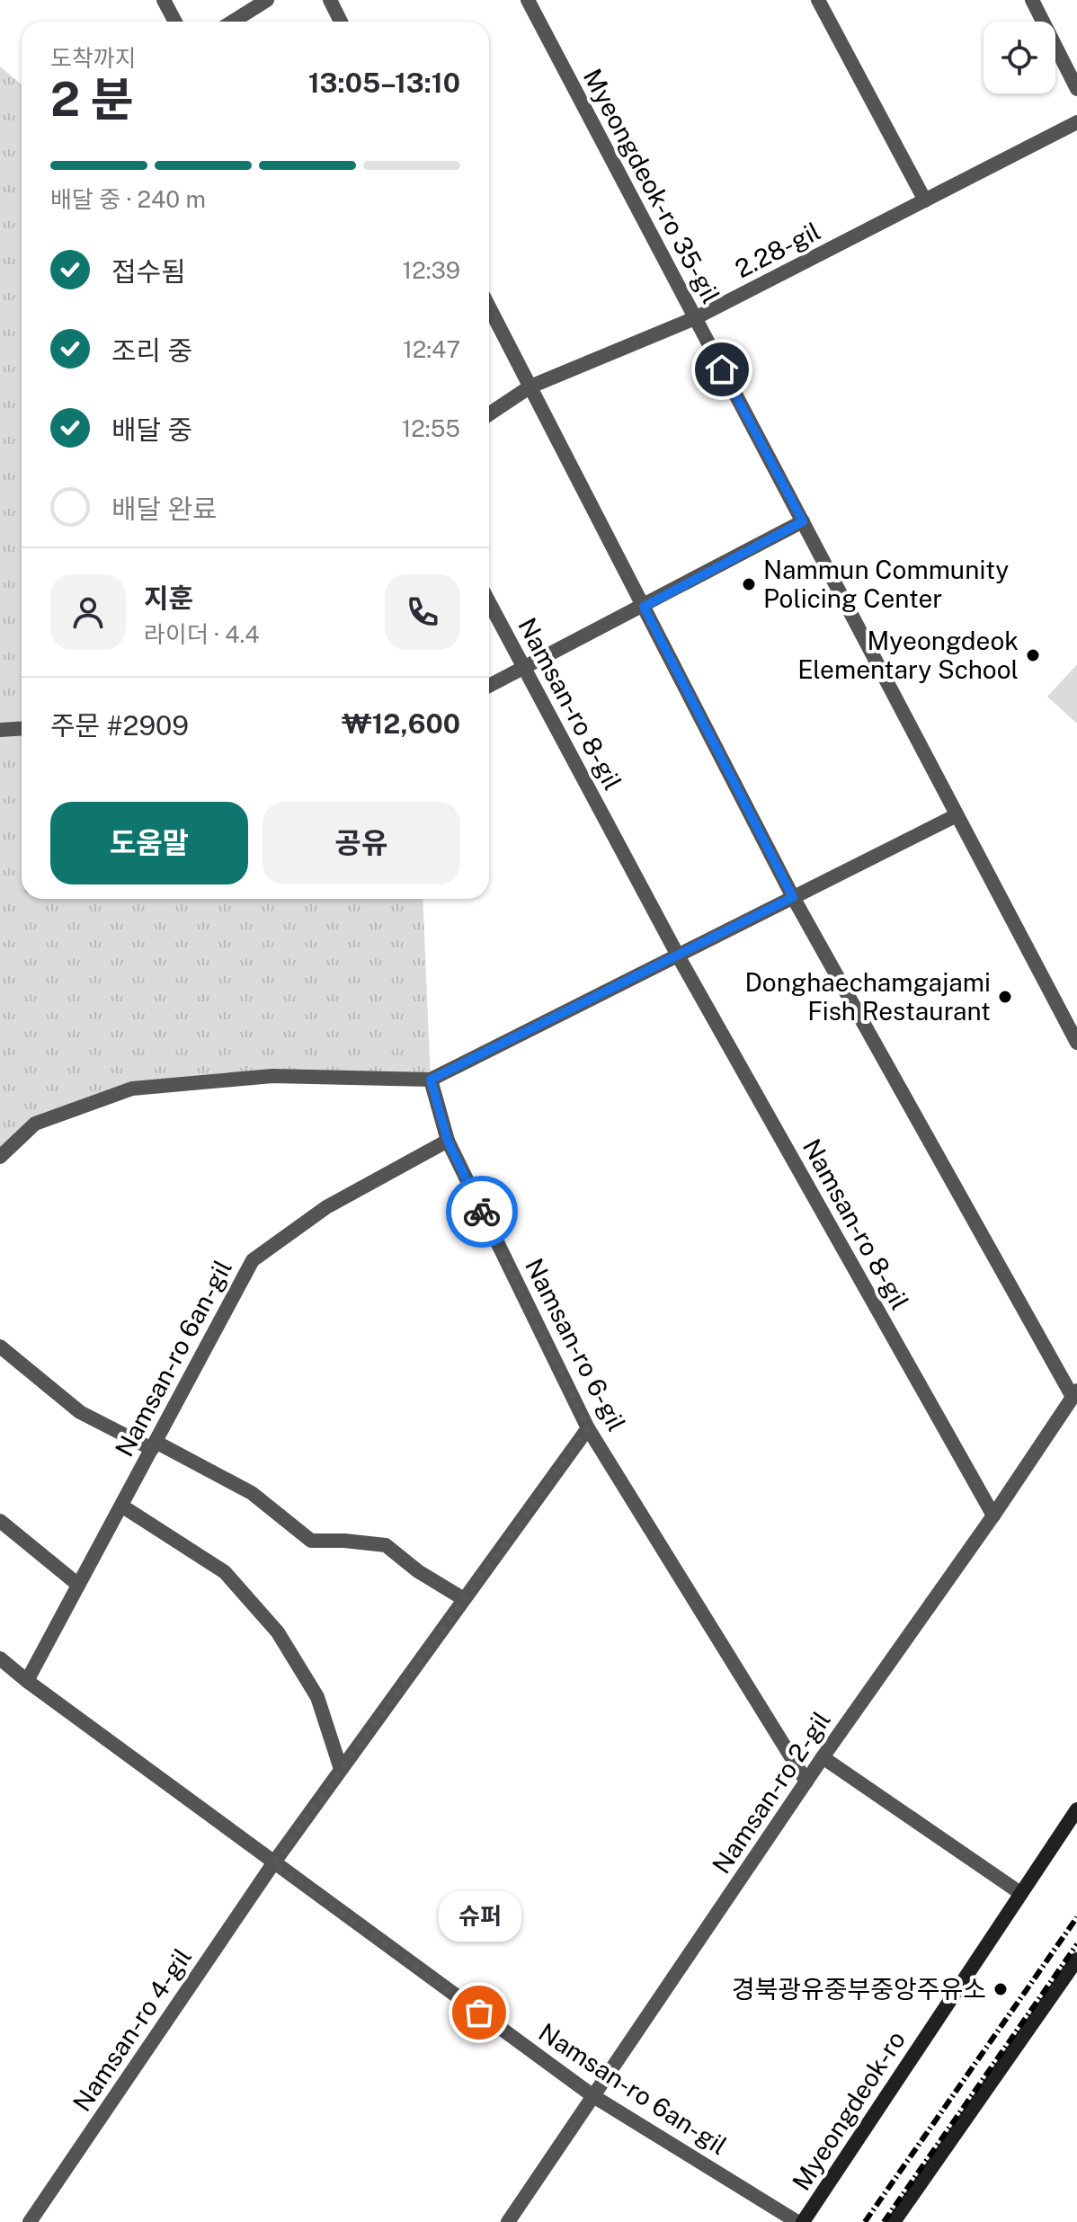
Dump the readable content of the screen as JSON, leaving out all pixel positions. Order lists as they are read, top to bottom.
{
  "streets": {
    "main road": ["Myeongdeok-ro"],
    "street": [
      "Myeongdeok-ro 35-gil",
      "2.28-gil",
      "Namsan-ro 8-gil",
      "Namsan-ro 6-gil",
      "Namsan-ro 6an-gil",
      "Namsan-ro 2-gil",
      "Namsan-ro 4-gil"
    ]
  },
  "crossings": [
    ["Myeongdeok-ro 35-gil", "2.28-gil"],
    ["Namsan-ro 8-gil", "Namsan-ro 2-gil"],
    ["Namsan-ro 6-gil", "Namsan-ro 6an-gil"],
    ["Namsan-ro 6-gil", "Namsan-ro 2-gil"],
    ["Namsan-ro 6an-gil", "Namsan-ro 2-gil"],
    ["Namsan-ro 6an-gil", "Namsan-ro 4-gil"]
  ],
  "places": [
    "Nammun Community Policing Center",
    "Myeongdeok Elementary School",
    "Donghaechamgajami Fish Restaurant",
    "경북광유중부중앙주유소",
    "슈퍼"
  ],
  "page": {
    "heading": ["2 분", "도착까지", "13:05–13:10"],
    "panel": [
      "지훈",
      "라이더 · 4.4",
      "주문 #2909",
      "₩12,600"
    ],
    "bar": "배달 중 · 240 m",
    "list": [
      ["접수됨", "12:39"],
      ["조리 중", "12:47"],
      ["배달 중", "12:55"],
      "배달 완료"
    ],
    "buttons": ["도움말", "공유"],
    "bubble": "슈퍼"
  }
}
